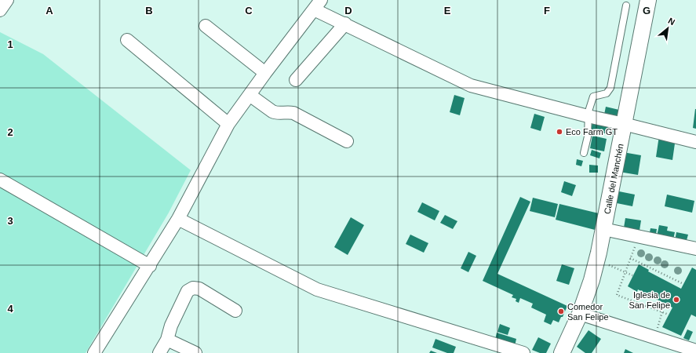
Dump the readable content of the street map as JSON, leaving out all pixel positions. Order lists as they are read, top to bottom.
{
  "streets": {
    "street": ["Calle del Manchén"]
  },
  "places": ["Eco Farm GT", "Iglesia de San Felipe", "Comedor San Felipe"],
  "north": "top right",
  "grid": {
    "columns": [
      "A",
      "B",
      "C",
      "D",
      "E",
      "F",
      "G"
    ],
    "rows": [
      "1",
      "2",
      "3",
      "4"
    ]
  }
}
